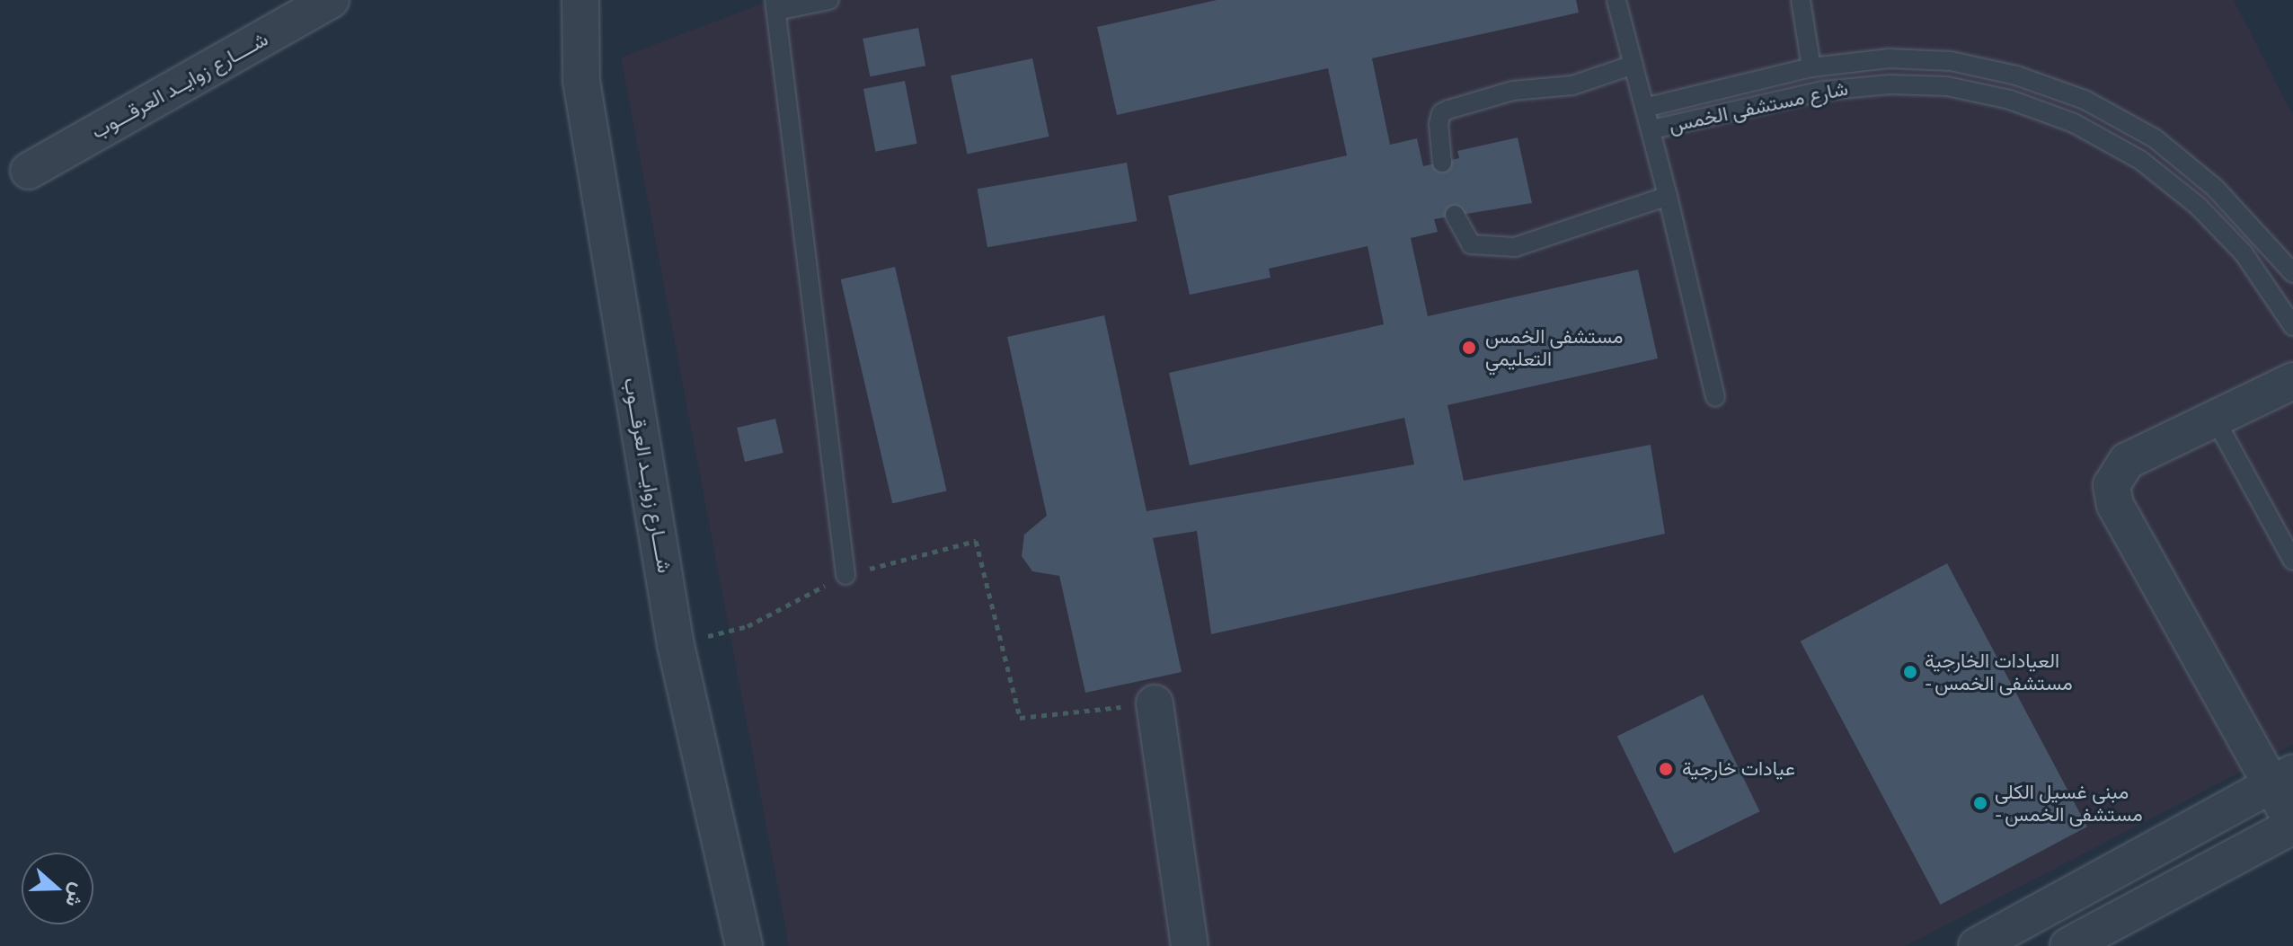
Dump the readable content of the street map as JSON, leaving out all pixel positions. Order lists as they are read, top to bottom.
{
  "streets": {
    "street": ["شــــارع زوايــد العرقـــوب"],
    "lane": ["شارع مستشفى الخمس"]
  },
  "places": [
    "مستشفى الخمس التعليمي",
    "العيادات الخارجية - مستشفى الخمس",
    "عيادات خارجية",
    "مبنى غسيل الكلى - مستشفى الخمس"
  ],
  "north": "right"
}
